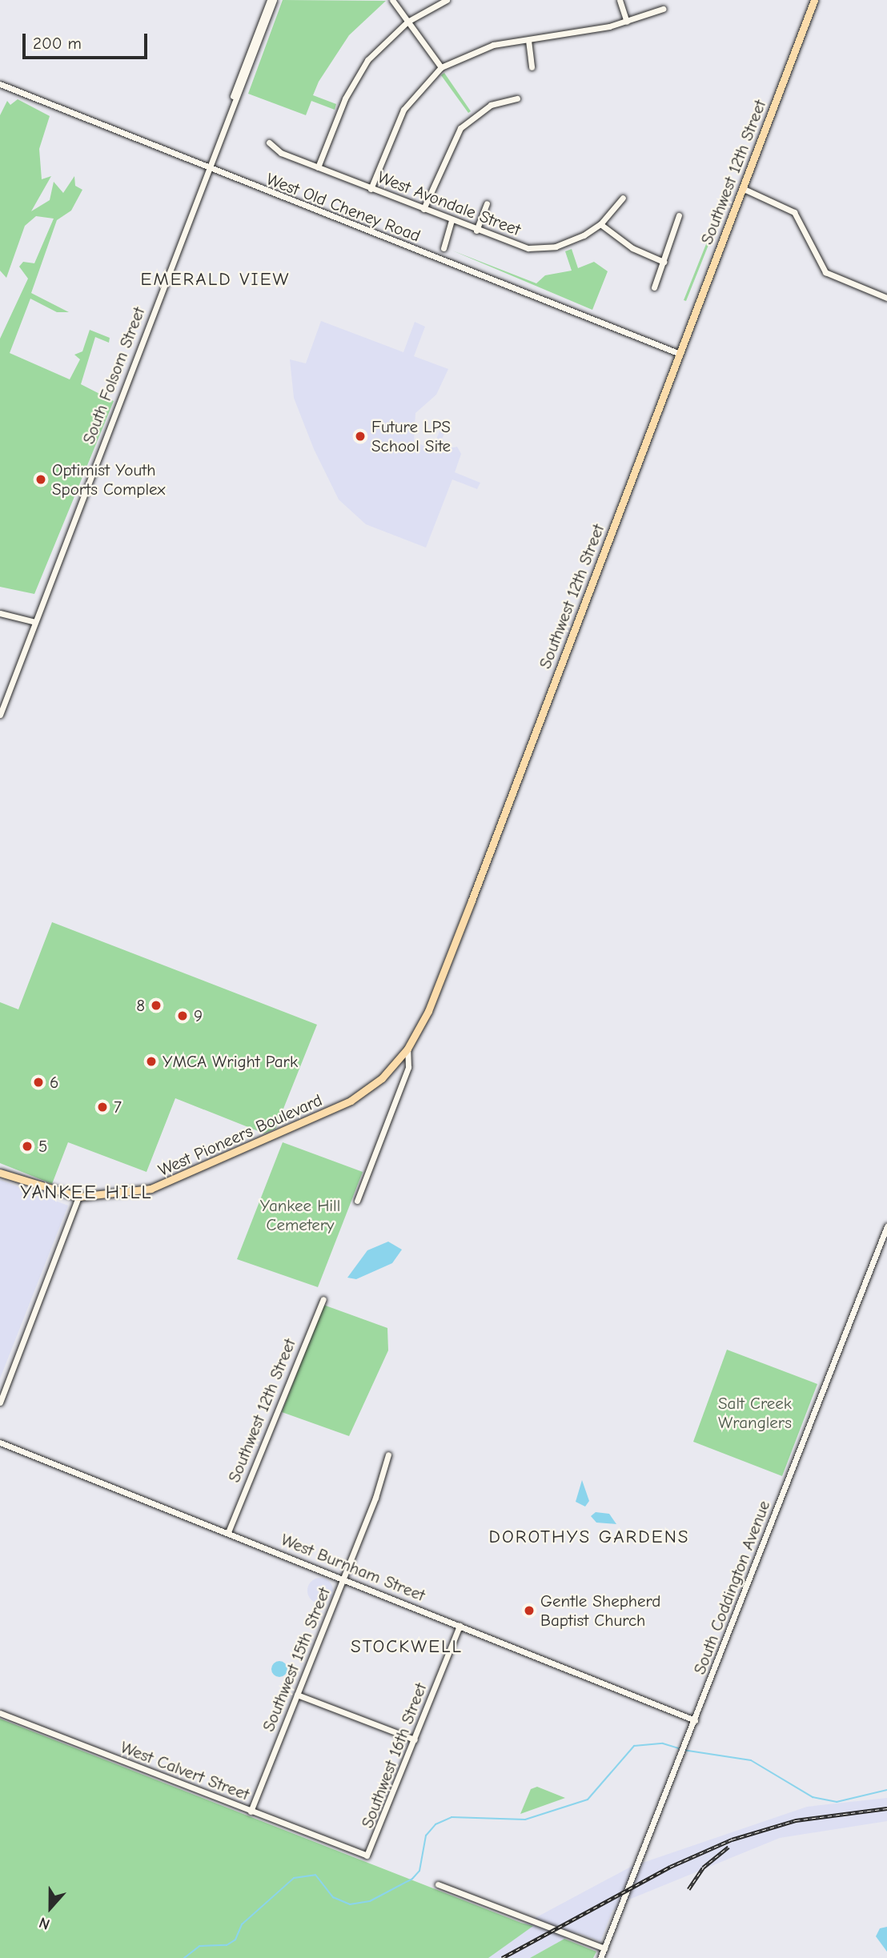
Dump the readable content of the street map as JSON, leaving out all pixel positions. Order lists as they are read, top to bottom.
{
  "streets": {
    "main road": ["Southwest 12th Street", "West Pioneers Boulevard"],
    "street": [
      "West Avondale Street",
      "West Old Cheney Road",
      "South Folsom Street",
      "West Burnham Street",
      "South Coddington Avenue",
      "Southwest 15th Street",
      "Southwest 16th Street",
      "West Calvert Street"
    ]
  },
  "crossings": [
    ["Southwest 12th Street", "West Old Cheney Road"],
    ["Southwest 12th Street", "West Pioneers Boulevard"],
    ["Southwest 12th Street", "West Burnham Street"],
    ["West Old Cheney Road", "South Folsom Street"],
    ["West Burnham Street", "South Coddington Avenue"],
    ["West Burnham Street", "Southwest 15th Street"],
    ["West Burnham Street", "Southwest 16th Street"],
    ["Southwest 15th Street", "West Calvert Street"],
    ["Southwest 16th Street", "West Calvert Street"]
  ],
  "districts": [
    "EMERALD VIEW",
    "YANKEE HILL",
    "DOROTHYS GARDENS",
    "STOCKWELL"
  ],
  "parks": ["Yankee Hill Cemetery", "Salt Creek Wranglers"],
  "places": [
    "Future LPS School Site",
    "Optimist Youth Sports Complex",
    "8",
    "9",
    "YMCA Wright Park",
    "6",
    "7",
    "5",
    "Gentle Shepherd Baptist Church"
  ],
  "scale_bar": "200 m",
  "north": "bottom"
}
